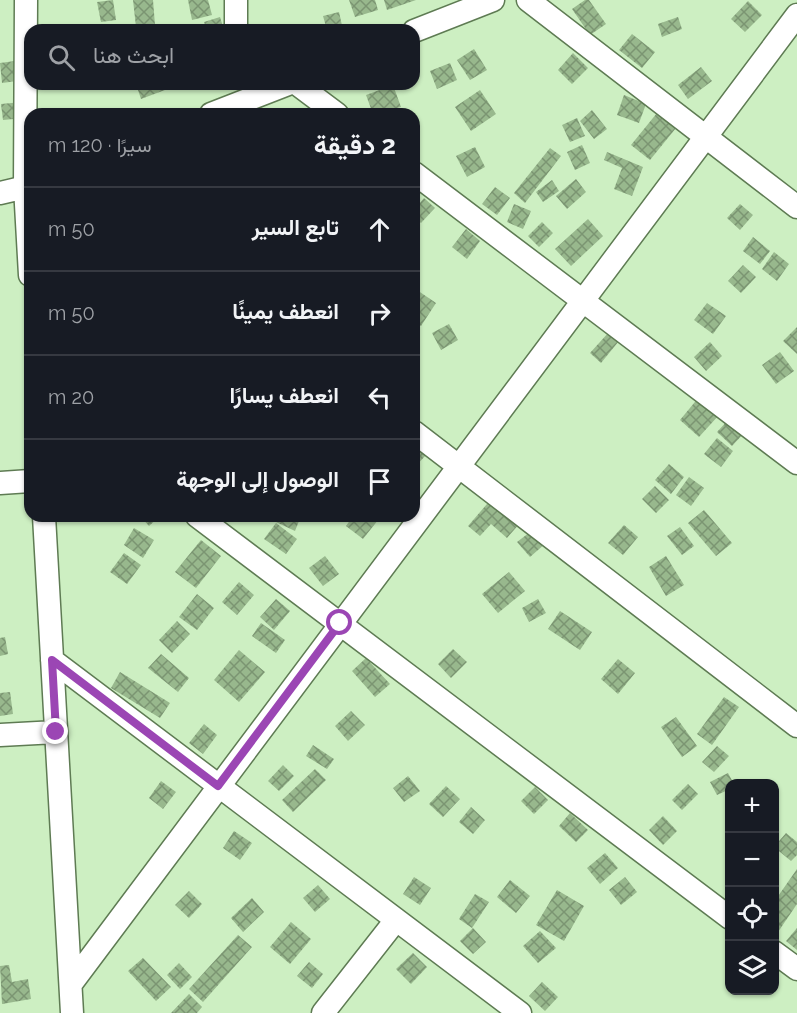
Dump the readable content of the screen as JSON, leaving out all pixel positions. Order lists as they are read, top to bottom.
{
  "page": {
    "search": "ابحث هنا",
    "heading": ["2 دقيقة", "سيرًا · 120 m"],
    "list": [
      ["تابع السير", "50 m"],
      ["انعطف يمينًا", "50 m"],
      ["انعطف يسارًا", "20 m"],
      "الوصول إلى الوجهة"
    ],
    "map_buttons": ["+", "−"]
  }
}
